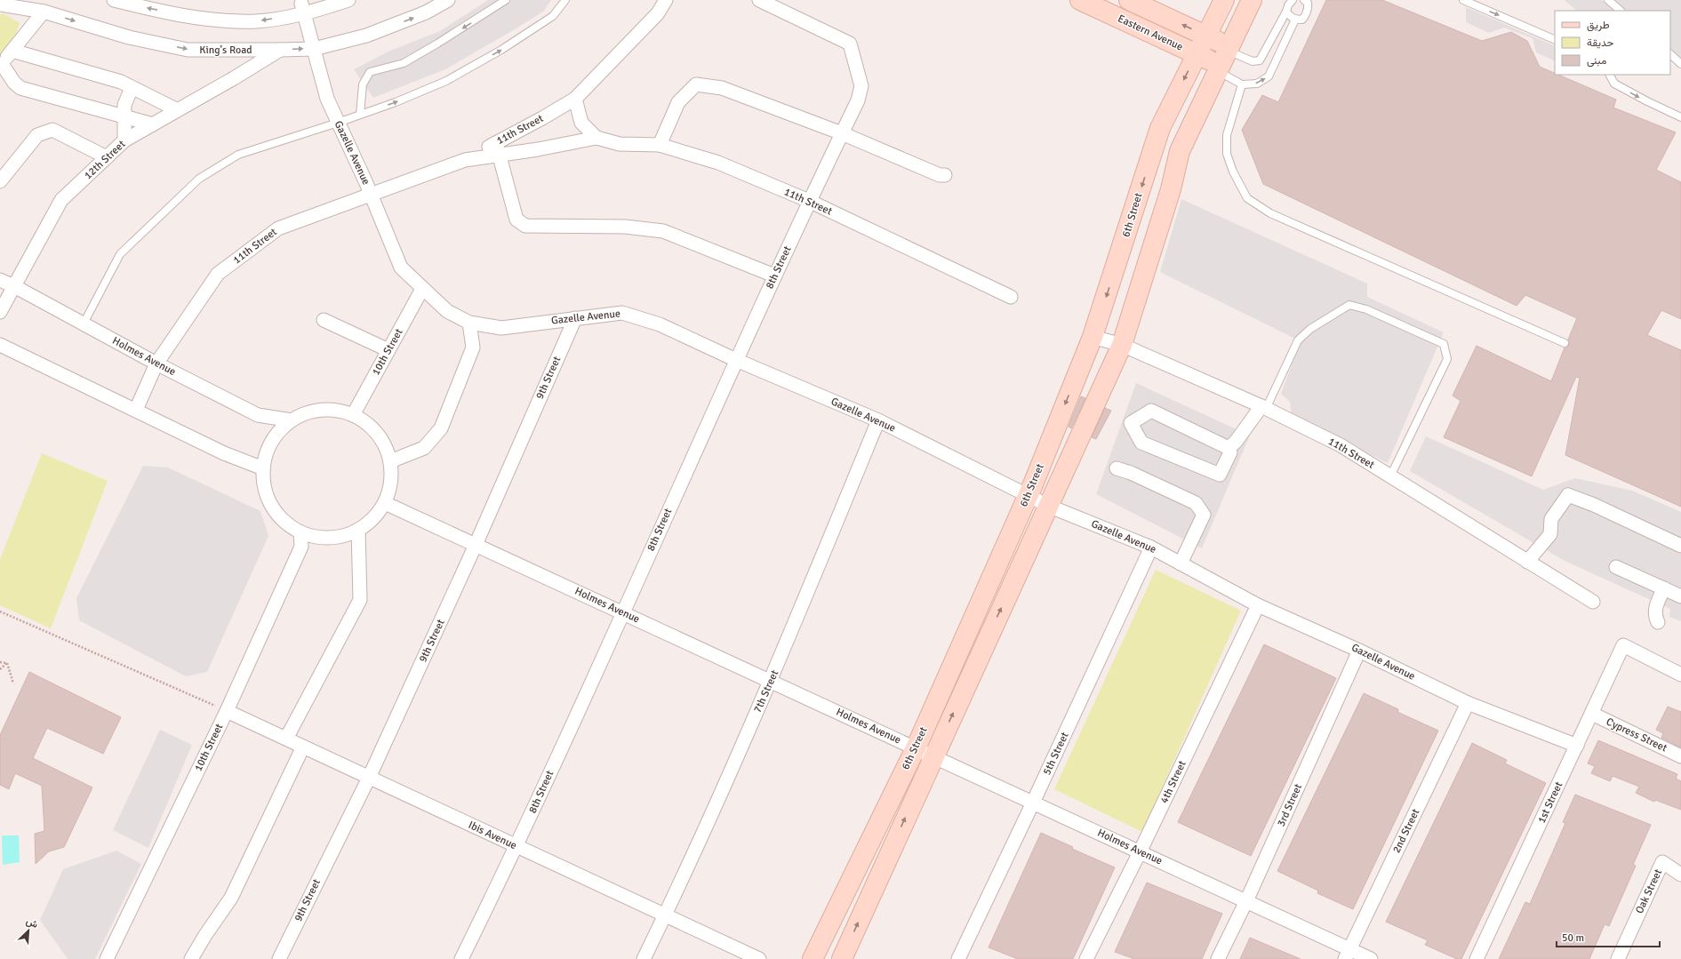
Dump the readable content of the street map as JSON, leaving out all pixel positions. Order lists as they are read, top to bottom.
{
  "streets": {
    "main road": ["Eastern Avenue", "6th Street"],
    "street": [
      "King's Road",
      "11th Street",
      "Gazelle Avenue",
      "12th Street",
      "8th Street",
      "10th Street",
      "Holmes Avenue",
      "9th Street",
      "7th Street",
      "Cypress Street",
      "5th Street",
      "4th Street",
      "1st Street",
      "3rd Street",
      "2nd Street",
      "Ibis Avenue",
      "Oak Street"
    ]
  },
  "crossings": [
    ["Eastern Avenue", "6th Street"],
    ["King's Road", "Gazelle Avenue"],
    ["King's Road", "12th Street"],
    ["11th Street", "Gazelle Avenue"],
    ["11th Street", "6th Street"],
    ["11th Street", "8th Street"],
    ["11th Street", "Holmes Avenue"],
    ["Gazelle Avenue", "6th Street"],
    ["Gazelle Avenue", "8th Street"],
    ["Gazelle Avenue", "10th Street"],
    ["Gazelle Avenue", "9th Street"],
    ["Gazelle Avenue", "7th Street"],
    ["Gazelle Avenue", "5th Street"],
    ["Gazelle Avenue", "4th Street"],
    ["Gazelle Avenue", "1st Street"],
    ["Gazelle Avenue", "3rd Street"],
    ["Gazelle Avenue", "2nd Street"],
    ["12th Street", "Holmes Avenue"],
    ["6th Street", "Holmes Avenue"],
    ["8th Street", "Holmes Avenue"],
    ["8th Street", "Ibis Avenue"],
    ["10th Street", "Ibis Avenue"],
    ["Holmes Avenue", "9th Street"],
    ["Holmes Avenue", "7th Street"],
    ["Holmes Avenue", "5th Street"],
    ["Holmes Avenue", "4th Street"],
    ["Holmes Avenue", "3rd Street"],
    ["Holmes Avenue", "2nd Street"],
    ["9th Street", "Ibis Avenue"],
    ["7th Street", "Ibis Avenue"],
    ["Cypress Street", "1st Street"]
  ],
  "legend": ["طريق", "حديقة", "مبنى"],
  "scale_bar": "50 m",
  "north": "top right"
}
